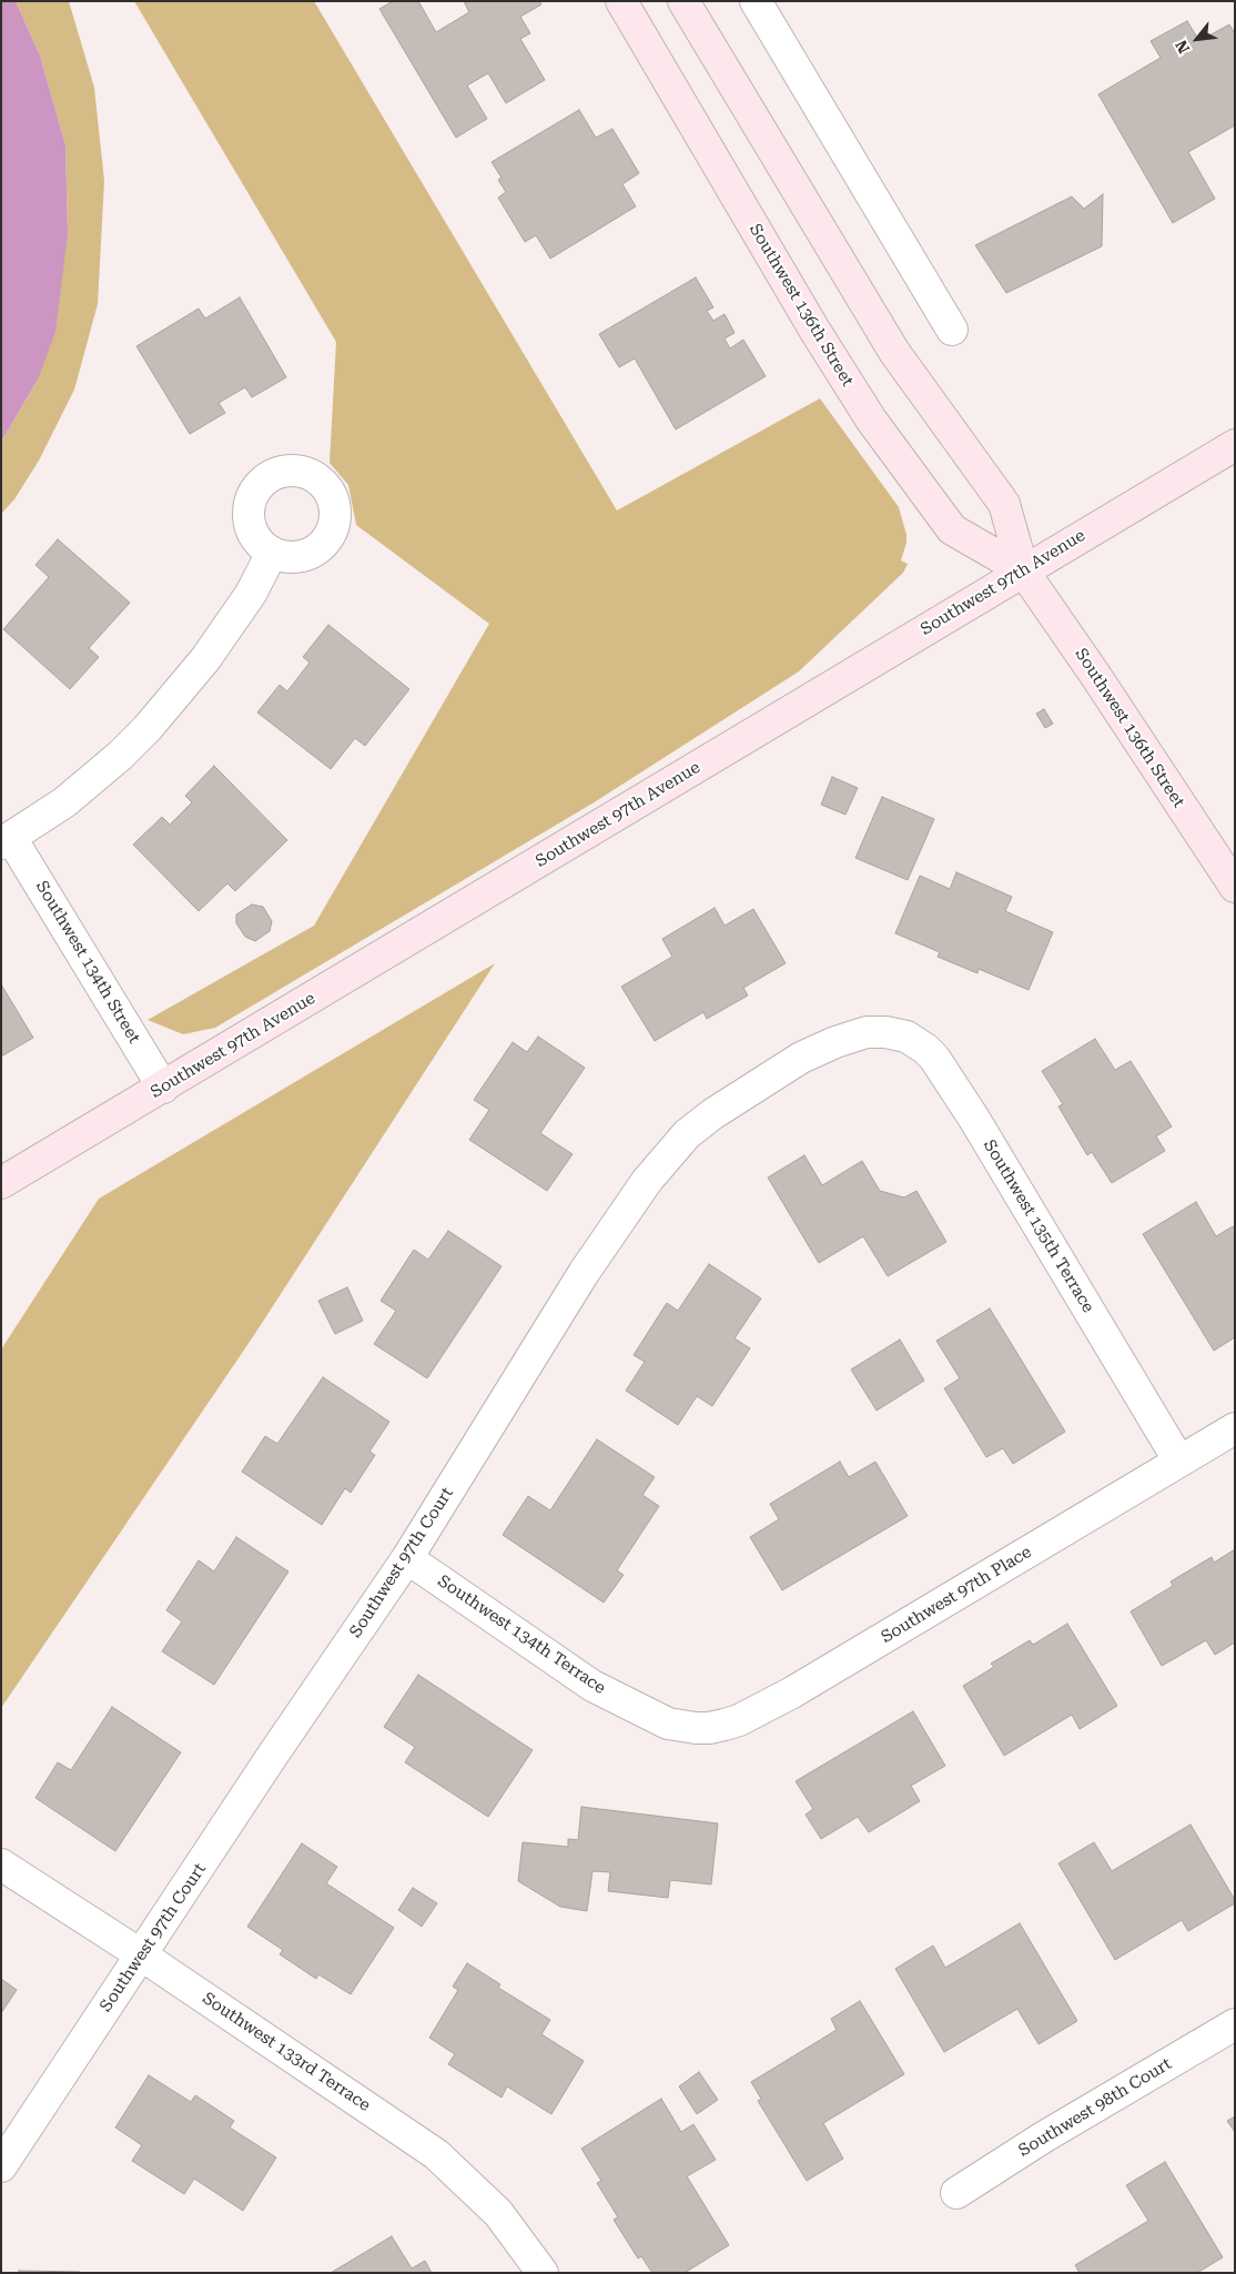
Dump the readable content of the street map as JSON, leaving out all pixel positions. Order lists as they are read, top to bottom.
{
  "streets": {
    "street": [
      "Southwest 136th Street",
      "Southwest 97th Avenue",
      "Southwest 134th Street",
      "Southwest 135th Terrace",
      "Southwest 97th Court",
      "Southwest 97th Place",
      "Southwest 134th Terrace",
      "Southwest 133rd Terrace",
      "Southwest 98th Court"
    ]
  },
  "crossings": [
    ["Southwest 136th Street", "Southwest 97th Avenue"],
    ["Southwest 97th Avenue", "Southwest 134th Street"],
    ["Southwest 135th Terrace", "Southwest 97th Court"],
    ["Southwest 135th Terrace", "Southwest 97th Place"],
    ["Southwest 97th Court", "Southwest 134th Terrace"],
    ["Southwest 97th Court", "Southwest 133rd Terrace"],
    ["Southwest 97th Place", "Southwest 134th Terrace"]
  ],
  "north": "bottom left"
}
